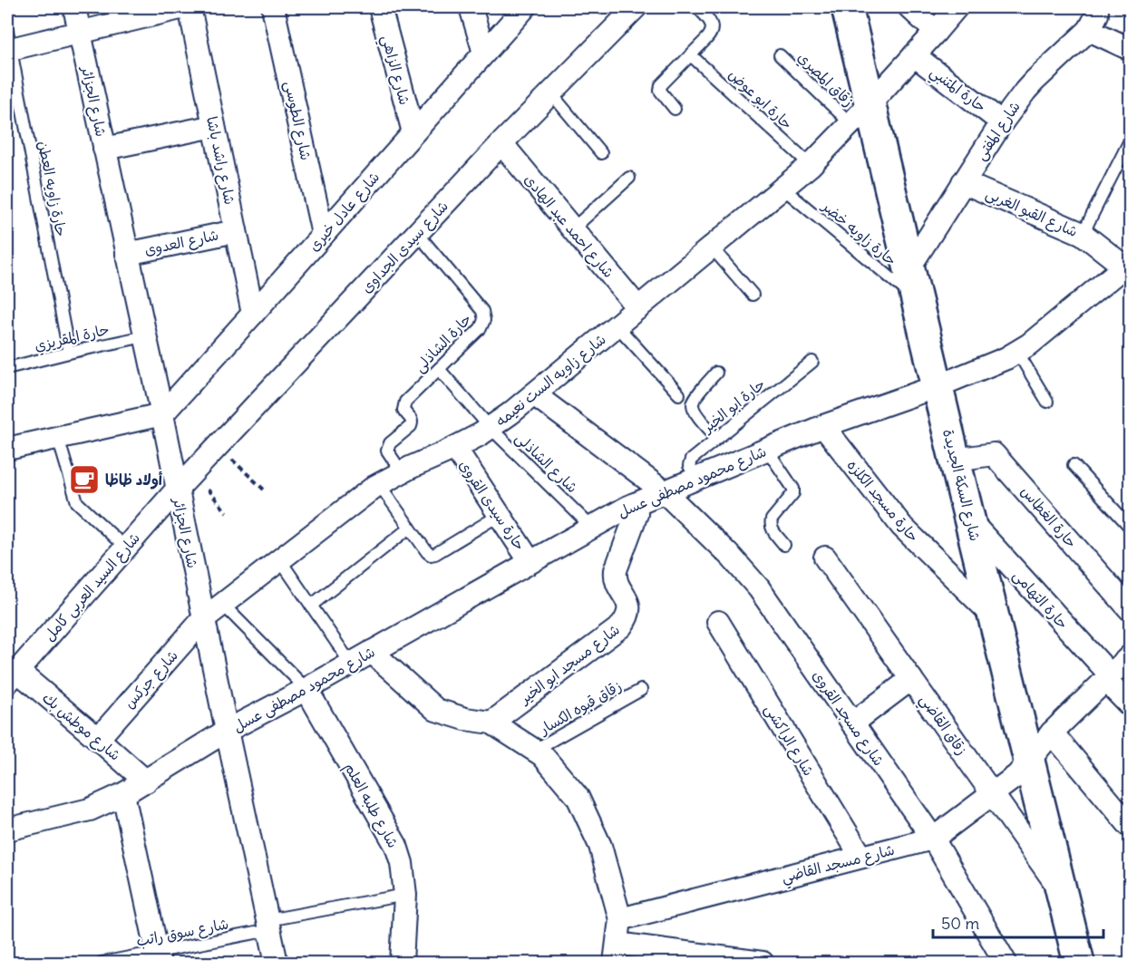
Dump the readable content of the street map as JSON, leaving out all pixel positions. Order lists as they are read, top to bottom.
{
  "streets": {
    "street": [
      "شارع الزاهي",
      "حارة المتنبي",
      "شارع الجزائر",
      "شارع الطوسى",
      "شارع المفتى",
      "شارع راشد باشا",
      "شارع عادل خيرى",
      "شارع القبو الغربى",
      "شارع احمد عبد الهادى",
      "شارع العدوى",
      "شارع سيدى الجداوى",
      "شارع زاويه الست نعيمه",
      "شارع محمود مصطفى عسل",
      "شارع السكة الجديدة",
      "حارة مسجد الكلزه",
      "حارة سيدى القروى",
      "حارة الغطاس",
      "شارع السيد العربى كامل",
      "حارة التهامى",
      "شارع مسجد ابو الخير",
      "شارع جركس",
      "شارع مسجد القروى",
      "زقاق القاضي",
      "شارع موطش بك",
      "شارع الراكشى",
      "شارع طلبه العلم",
      "شارع مسجد القاضي"
    ],
    "lane": [
      "زقاق المصري",
      "حارة ابو عوض",
      "حارة زاويه العطن",
      "حارة زاويه خضر",
      "حارة المقريزي",
      "حارة الشاذلى",
      "حارة ابو الخير",
      "شارع الشاذلى",
      "زقاق قبوه الكسار",
      "شارع سوق راتب"
    ]
  },
  "crossings": [
    ["شارع الزاهي", "شارع عادل خيرى"],
    ["زقاق المصري", "شارع زاويه الست نعيمه"],
    ["زقاق المصري", "شارع السكة الجديدة"],
    ["حارة المتنبي", "شارع المفتى"],
    ["حارة المتنبي", "شارع زاويه الست نعيمه"],
    ["حارة ابو عوض", "شارع زاويه الست نعيمه"],
    ["شارع الجزائر", "شارع عادل خيرى"],
    ["شارع الجزائر", "شارع العدوى"],
    ["شارع الجزائر", "شارع سيدى الجداوى"],
    ["شارع الجزائر", "حارة المقريزي"],
    ["شارع الجزائر", "شارع زاويه الست نعيمه"],
    ["شارع الجزائر", "شارع محمود مصطفى عسل"],
    ["شارع الجزائر", "شارع السيد العربى كامل"],
    ["شارع الجزائر", "شارع جركس"],
    ["شارع الجزائر", "شارع سوق راتب"],
    ["شارع الطوسى", "شارع عادل خيرى"],
    ["شارع المفتى", "شارع القبو الغربى"],
    ["شارع المفتى", "شارع السكة الجديدة"],
    ["شارع راشد باشا", "شارع عادل خيرى"],
    ["شارع راشد باشا", "شارع العدوى"],
    ["حارة زاويه العطن", "حارة المقريزي"],
    ["شارع القبو الغربى", "شارع محمود مصطفى عسل"],
    ["شارع احمد عبد الهادى", "شارع سيدى الجداوى"],
    ["شارع احمد عبد الهادى", "شارع زاويه الست نعيمه"],
    ["حارة زاويه خضر", "شارع زاويه الست نعيمه"],
    ["حارة زاويه خضر", "شارع السكة الجديدة"],
    ["شارع سيدى الجداوى", "حارة الشاذلى"],
    ["شارع سيدى الجداوى", "شارع السيد العربى كامل"],
    ["حارة الشاذلى", "شارع زاويه الست نعيمه"],
    ["حارة الشاذلى", "شارع الشاذلى"],
    ["شارع زاويه الست نعيمه", "شارع الشاذلى"],
    ["شارع زاويه الست نعيمه", "شارع السكة الجديدة"],
    ["شارع زاويه الست نعيمه", "حارة سيدى القروى"],
    ["شارع زاويه الست نعيمه", "شارع جركس"],
    ["شارع زاويه الست نعيمه", "شارع مسجد القروى"],
    ["حارة ابو الخير", "شارع محمود مصطفى عسل"],
    ["شارع الشاذلى", "شارع محمود مصطفى عسل"],
    ["شارع محمود مصطفى عسل", "شارع السكة الجديدة"],
    ["شارع محمود مصطفى عسل", "حارة مسجد الكلزه"],
    ["شارع محمود مصطفى عسل", "حارة سيدى القروى"],
    ["شارع محمود مصطفى عسل", "شارع مسجد ابو الخير"],
    ["شارع محمود مصطفى عسل", "شارع مسجد القروى"],
    ["شارع محمود مصطفى عسل", "شارع موطش بك"],
    ["شارع محمود مصطفى عسل", "شارع طلبه العلم"],
    ["شارع السكة الجديدة", "حارة مسجد الكلزه"],
    ["شارع السكة الجديدة", "حارة الغطاس"],
    ["شارع السكة الجديدة", "حارة التهامى"],
    ["شارع السكة الجديدة", "زقاق القاضي"],
    ["شارع السكة الجديدة", "شارع مسجد القاضي"],
    ["شارع السيد العربى كامل", "شارع موطش بك"],
    ["حارة التهامى", "شارع مسجد القاضي"],
    ["شارع جركس", "شارع موطش بك"],
    ["شارع مسجد القروى", "شارع مسجد القاضي"],
    ["زقاق القاضي", "شارع مسجد القاضي"],
    ["شارع الراكشى", "شارع مسجد القاضي"],
    ["شارع طلبه العلم", "شارع سوق راتب"]
  ],
  "places": {
    "cafe": ["أولاد ظاظا"]
  },
  "scale_bar": "50 m"
}
